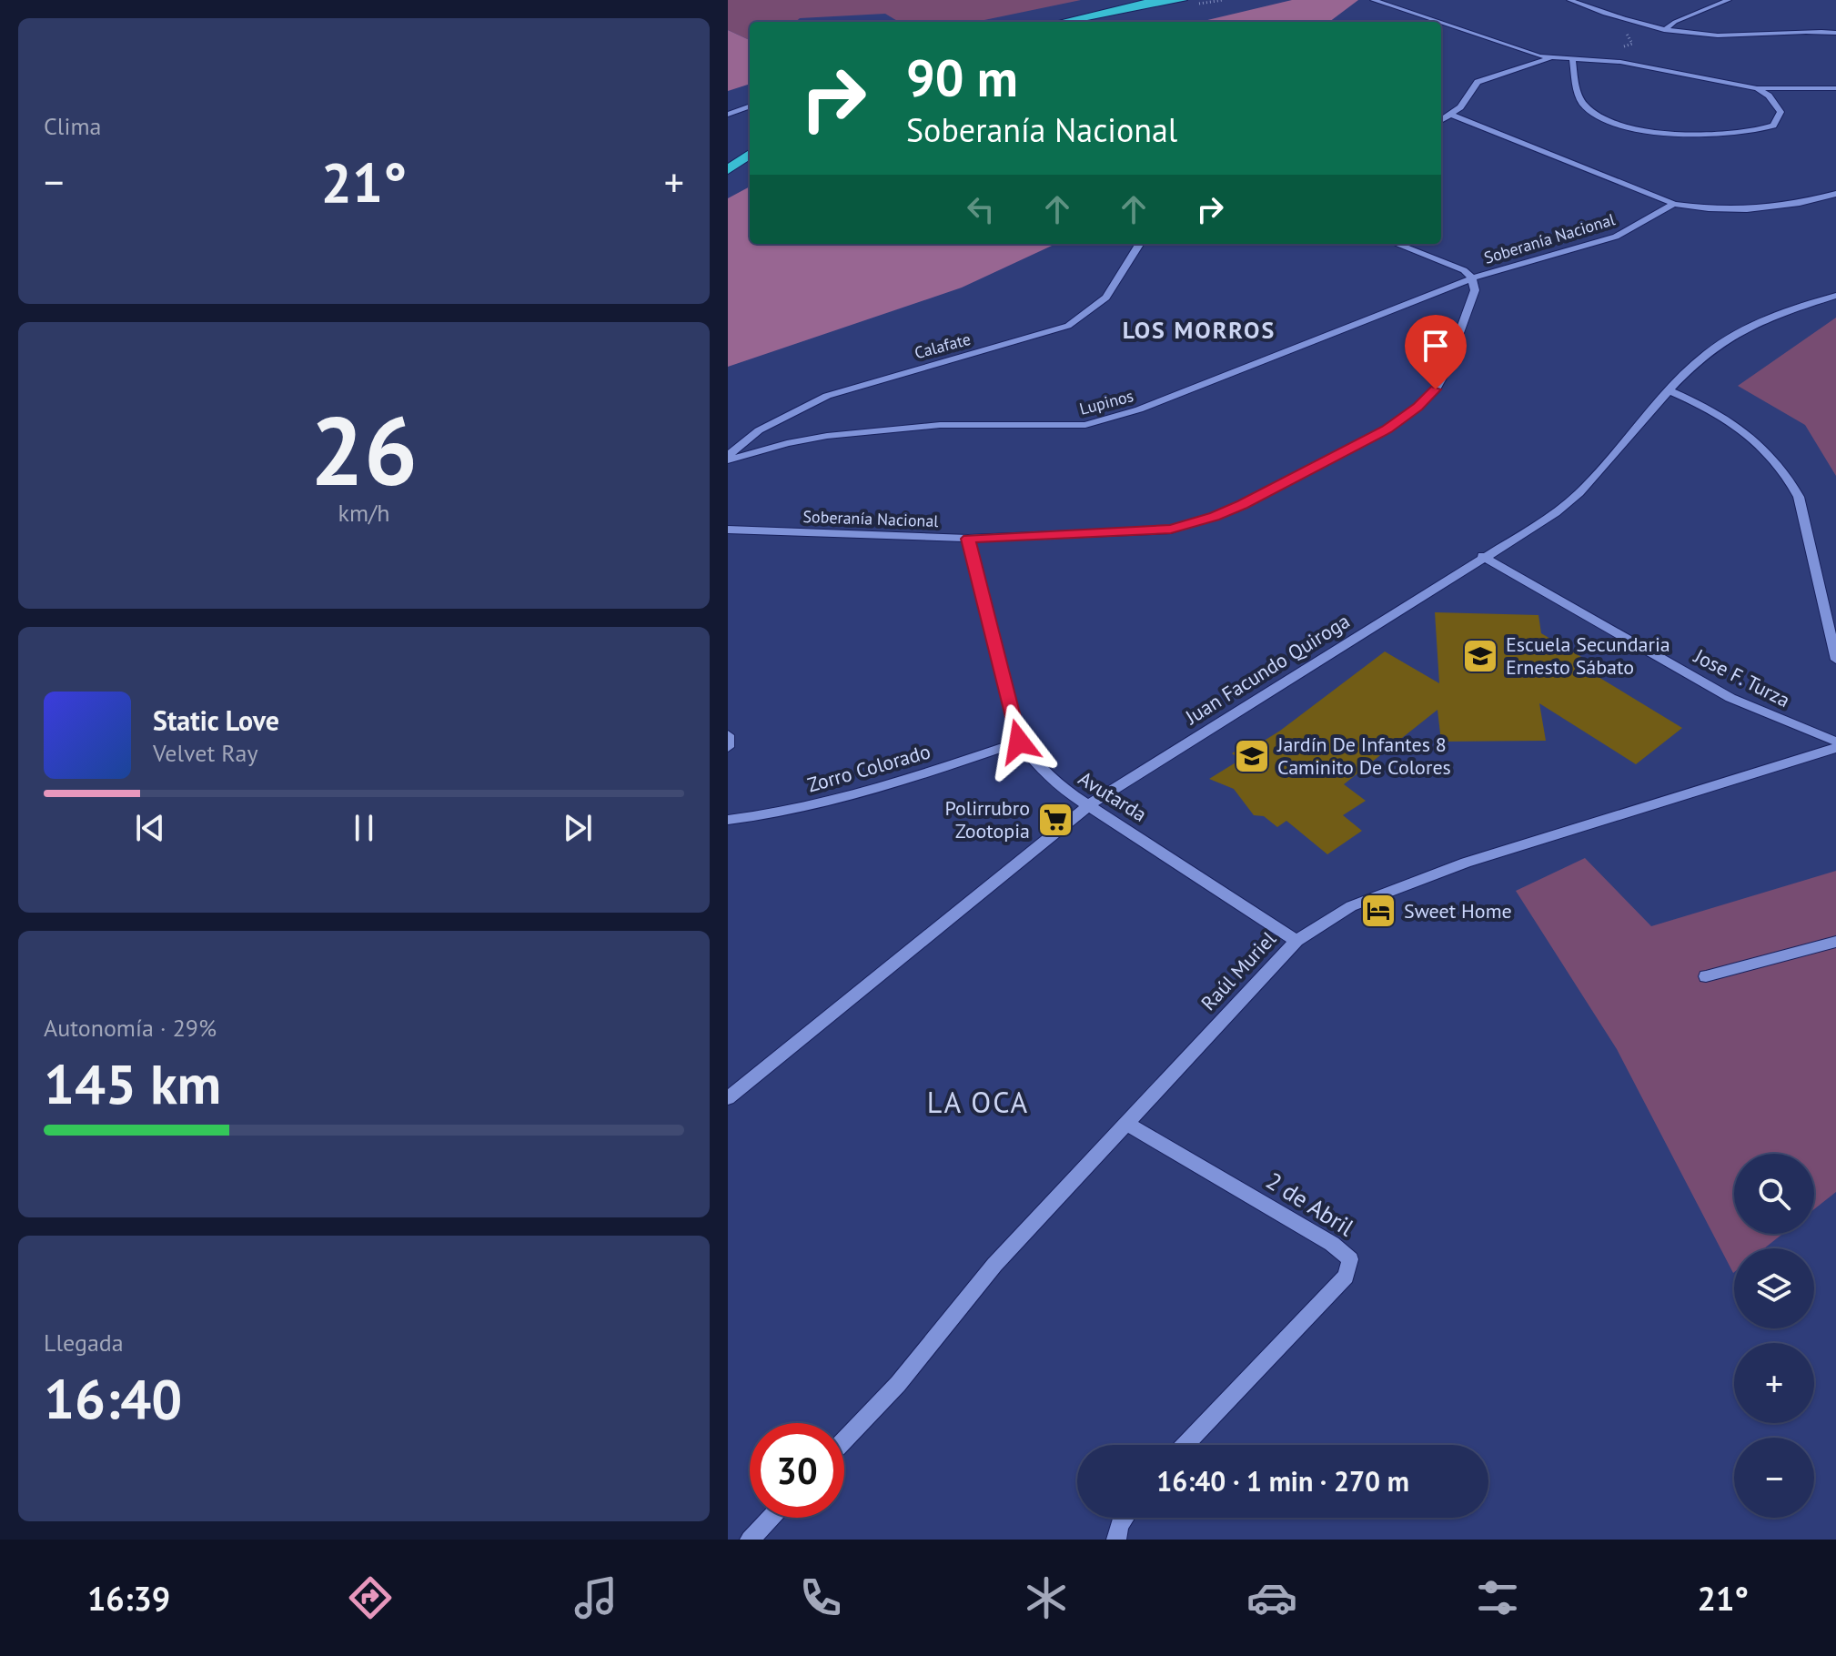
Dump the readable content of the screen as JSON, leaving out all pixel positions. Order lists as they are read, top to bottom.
{
  "streets": {
    "street": [
      "Soberanía Nacional",
      "Calafate",
      "Lupinos",
      "Juan Facundo Quiroga",
      "Jose F. Turza",
      "Zorro Colorado",
      "Avutarda",
      "Raúl Muriel",
      "2 de Abril"
    ]
  },
  "crossings": [
    ["Soberanía Nacional", "Lupinos"],
    ["Soberanía Nacional", "Avutarda"],
    ["Calafate", "Lupinos"],
    ["Juan Facundo Quiroga", "Jose F. Turza"],
    ["Juan Facundo Quiroga", "Avutarda"],
    ["Zorro Colorado", "Avutarda"],
    ["Avutarda", "Raúl Muriel"],
    ["Raúl Muriel", "2 de Abril"]
  ],
  "districts": ["LOS MORROS", "LA OCA"],
  "places": {
    "school or university": ["Escuela Secundaria Ernesto Sábato", "Jardín De Infantes 8 Caminito De Colores"],
    "supermarket": ["Polirrubro Zootopia"],
    "hotel": ["Sweet Home"]
  },
  "page": {
    "tile": [
      "Clima",
      ["26", "km/h"],
      ["Autonomía · 29%", "145 km"],
      ["Llegada", "16:40"]
    ],
    "turn": ["90 m", "Soberanía Nacional"],
    "heat": ["−", "21°", "+"],
    "song": ["Static Love", "Velvet Ray"],
    "map_buttons": ["+", "−"],
    "limit": "30",
    "trip": "16:40 · 1 min · 270 m",
    "tabs": ["16:39", "21°"]
  }
}
